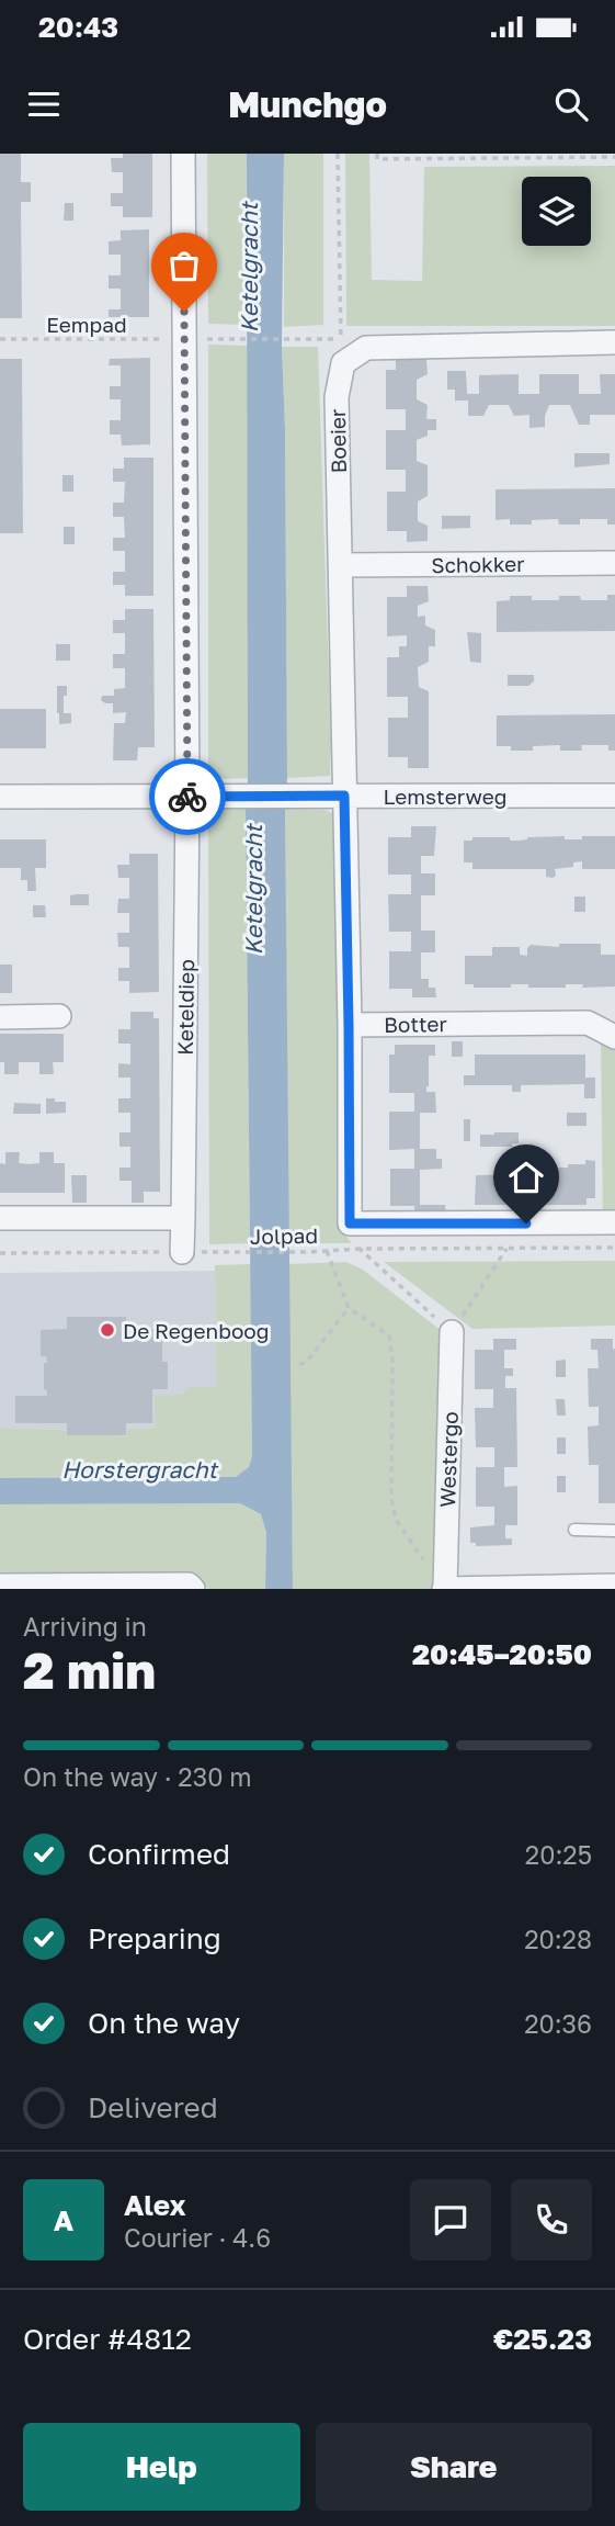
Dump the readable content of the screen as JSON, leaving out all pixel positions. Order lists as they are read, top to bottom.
{
  "streets": {
    "street": [
      "Boeier",
      "Schokker",
      "Lemsterweg",
      "Keteldiep",
      "Botter",
      "Westergo"
    ],
    "path": ["Eempad", "Jolpad"]
  },
  "crossings": [
    ["Eempad", "Keteldiep"],
    ["Boeier", "Schokker"],
    ["Boeier", "Lemsterweg"],
    ["Lemsterweg", "Keteldiep"],
    ["Keteldiep", "Jolpad"]
  ],
  "water": ["Ketelgracht", "Horstergracht"],
  "places": ["De Regenboog"],
  "page": {
    "status": "20:43",
    "header": "Munchgo",
    "heading": ["2 min", "Arriving in", "20:45–20:50"],
    "panel": [
      "Alex",
      "Courier · 4.6",
      "Order #4812",
      "€25.23"
    ],
    "bar": "On the way · 230 m",
    "list": [
      ["Confirmed", "20:25"],
      ["Preparing", "20:28"],
      ["On the way", "20:36"],
      "Delivered"
    ],
    "round": "A",
    "buttons": ["Help", "Share"]
  }
}
